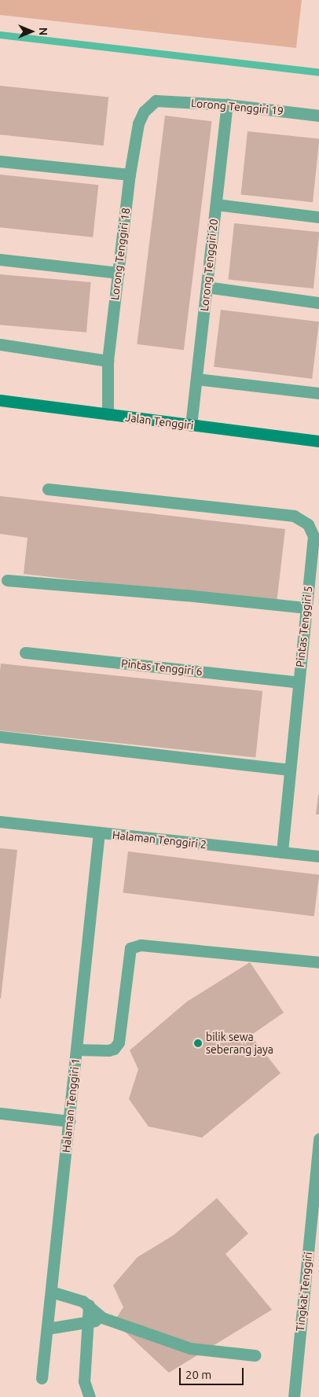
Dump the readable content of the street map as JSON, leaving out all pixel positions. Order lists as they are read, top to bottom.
{
  "streets": {
    "street": [
      "Lorong Tenggiri 19",
      "Lorong Tenggiri 18",
      "Lorong Tenggiri 20",
      "Jalan Tenggiri",
      "Pintas Tenggiri 5",
      "Pintas Tenggiri 6",
      "Halaman Tenggiri 2",
      "Halaman Tenggiri 1",
      "Tingkat Tenggiri"
    ]
  },
  "crossings": [
    ["Lorong Tenggiri 19", "Lorong Tenggiri 18"],
    ["Lorong Tenggiri 19", "Lorong Tenggiri 20"],
    ["Lorong Tenggiri 18", "Jalan Tenggiri"],
    ["Lorong Tenggiri 20", "Jalan Tenggiri"],
    ["Pintas Tenggiri 5", "Pintas Tenggiri 6"],
    ["Pintas Tenggiri 5", "Halaman Tenggiri 2"],
    ["Halaman Tenggiri 2", "Halaman Tenggiri 1"]
  ],
  "places": ["bilik sewa seberang jaya"],
  "scale_bar": "20 m",
  "north": "right"
}
